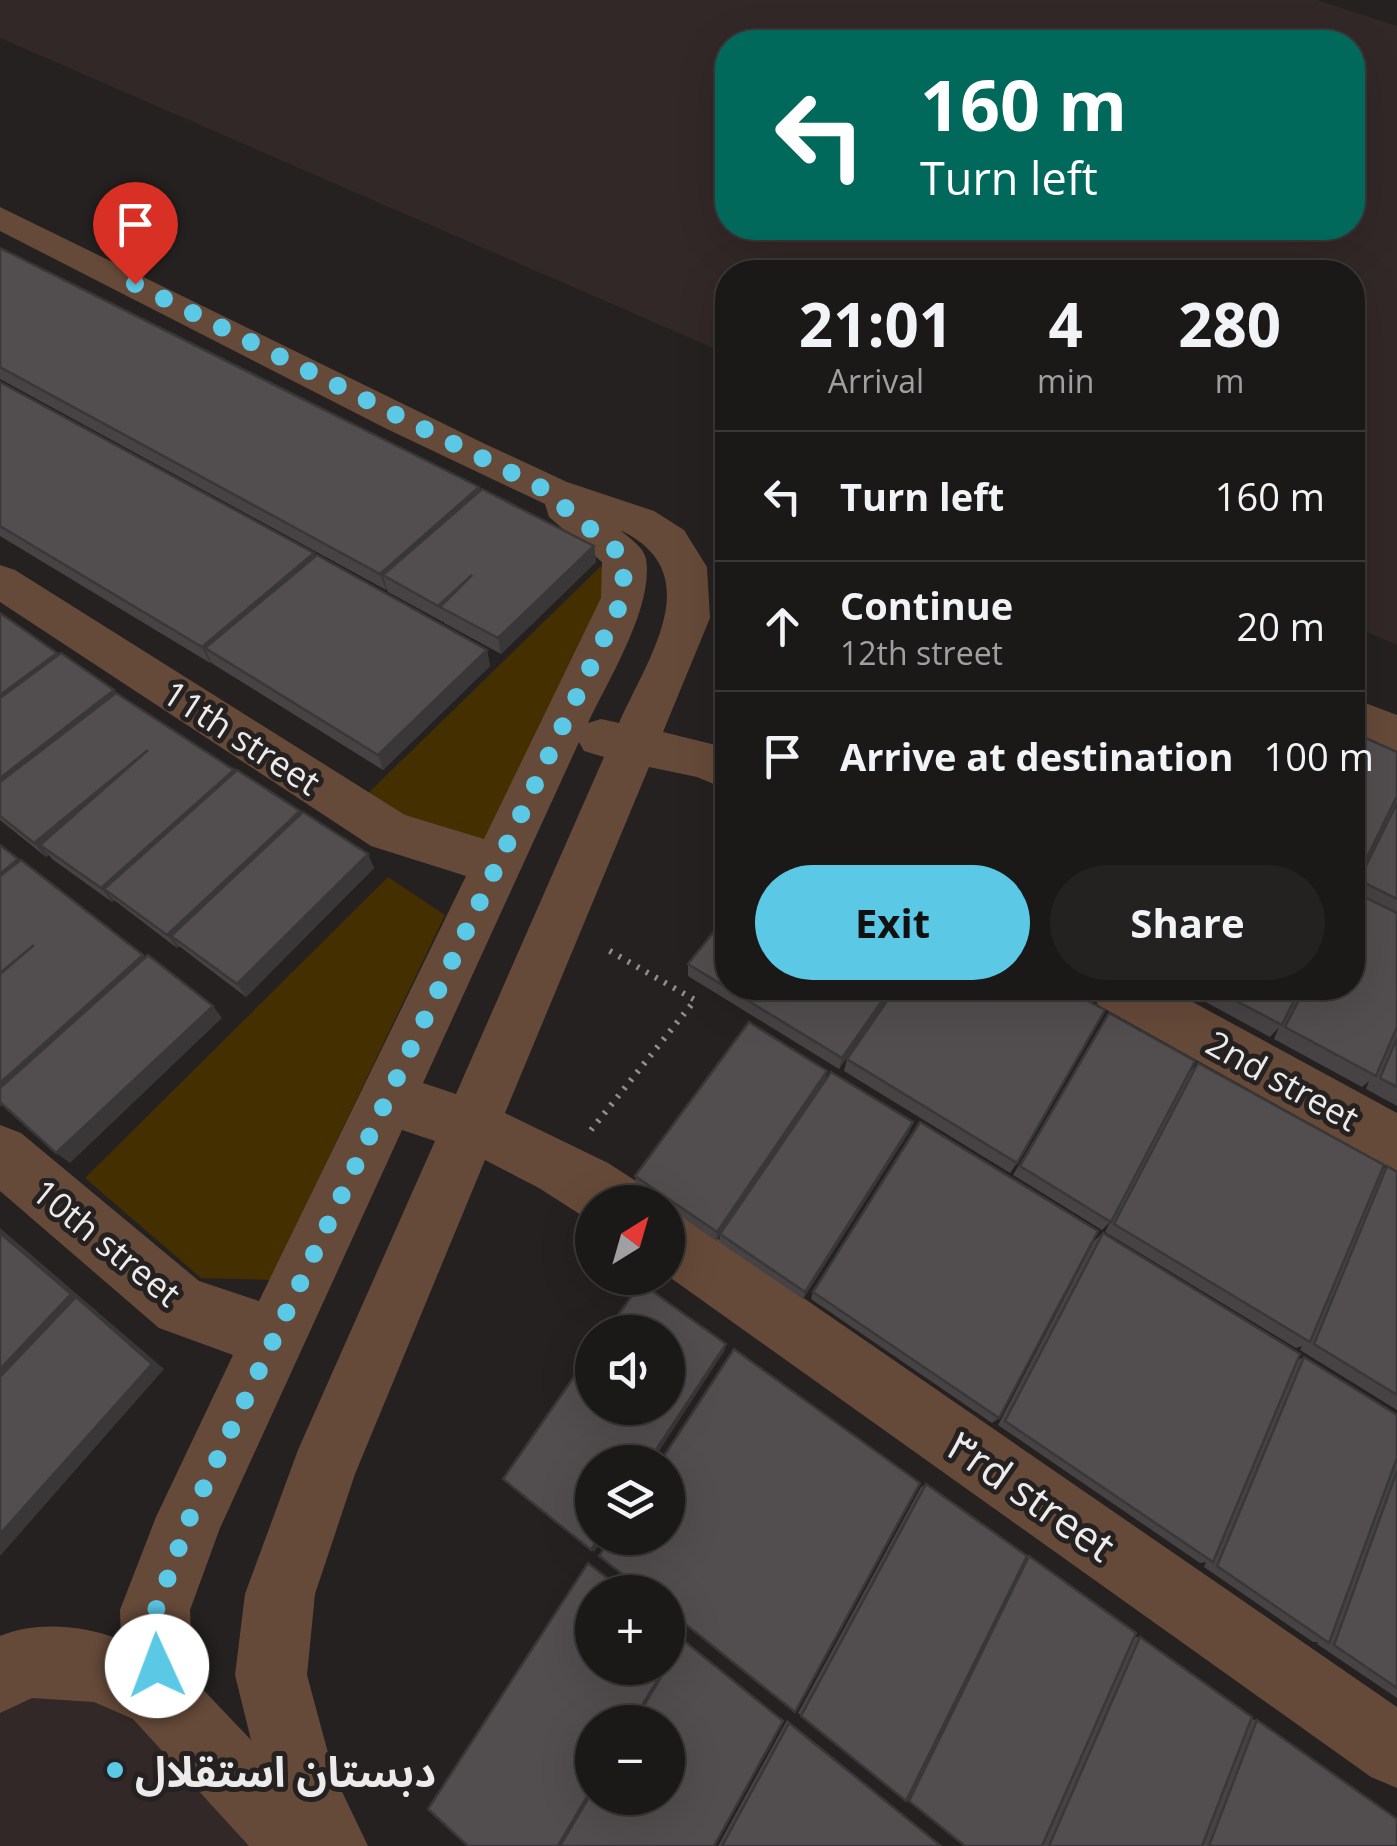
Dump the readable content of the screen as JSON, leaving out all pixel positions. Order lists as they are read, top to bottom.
{
  "streets": {
    "street": [
      "11th street",
      "2nd street",
      "10th street",
      "۳rd street"
    ]
  },
  "places": ["دبستان استقلال"],
  "north": "top right",
  "page": {
    "turn": ["160 m", "Turn left"],
    "eta": [
      "21:01",
      "Arrival",
      "4",
      "min",
      "280",
      "m"
    ],
    "list": [
      {
        "name": "Turn left",
        "value": "160 m"
      },
      {
        "name": "Continue",
        "note": "12th street",
        "value": "20 m"
      },
      {
        "name": "Arrive at destination",
        "value": "100 m"
      }
    ],
    "buttons": ["Exit", "Share"],
    "map_buttons": ["+", "−"]
  }
}
